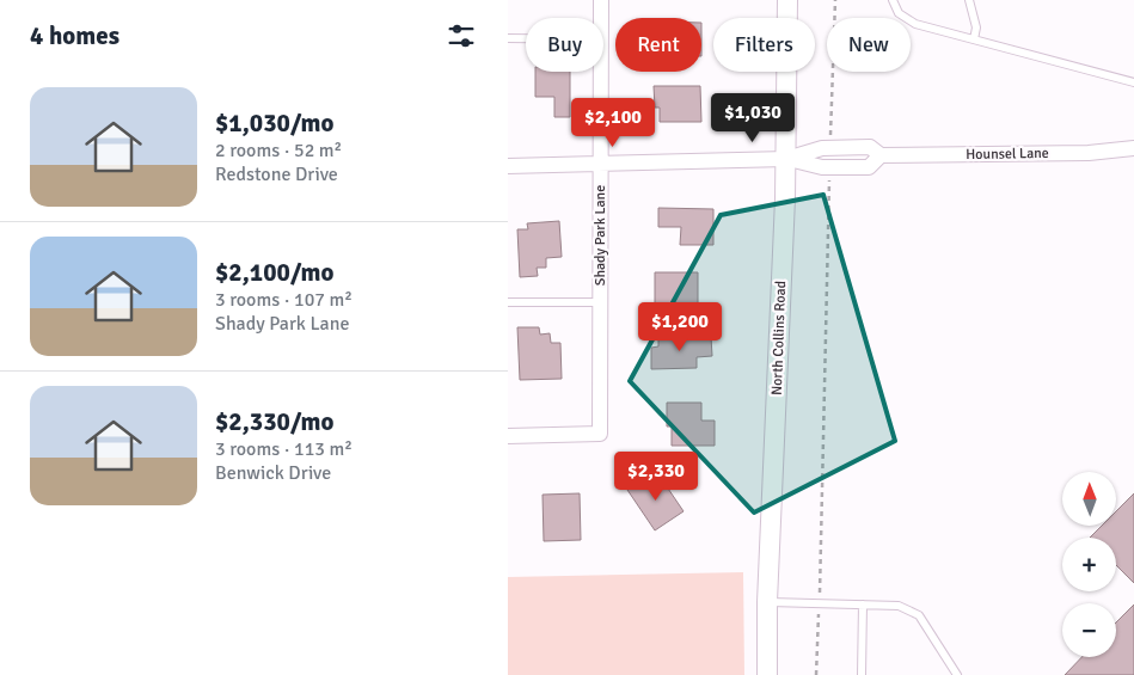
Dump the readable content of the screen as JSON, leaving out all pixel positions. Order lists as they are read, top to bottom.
{
  "streets": {
    "street": ["Hounsel Lane", "Shady Park Lane", "North Collins Road"]
  },
  "crossings": [
    ["Hounsel Lane", "North Collins Road"]
  ],
  "north": "top",
  "page": {
    "heading": "4 homes",
    "chip": [
      "Buy",
      "Rent",
      "Filters",
      "New"
    ],
    "list": [
      {
        "name": "$1,030/mo",
        "note": "2 rooms · 52 m² · Redstone Drive"
      },
      {
        "name": "$2,100/mo",
        "note": "3 rooms · 107 m² · Shady Park Lane"
      },
      {
        "name": "$2,330/mo",
        "note": "3 rooms · 113 m² · Benwick Drive"
      }
    ],
    "price": [
      "$1,030",
      "$2,100",
      "$1,200",
      "$2,330"
    ],
    "map_buttons": ["+", "−"]
  }
}
